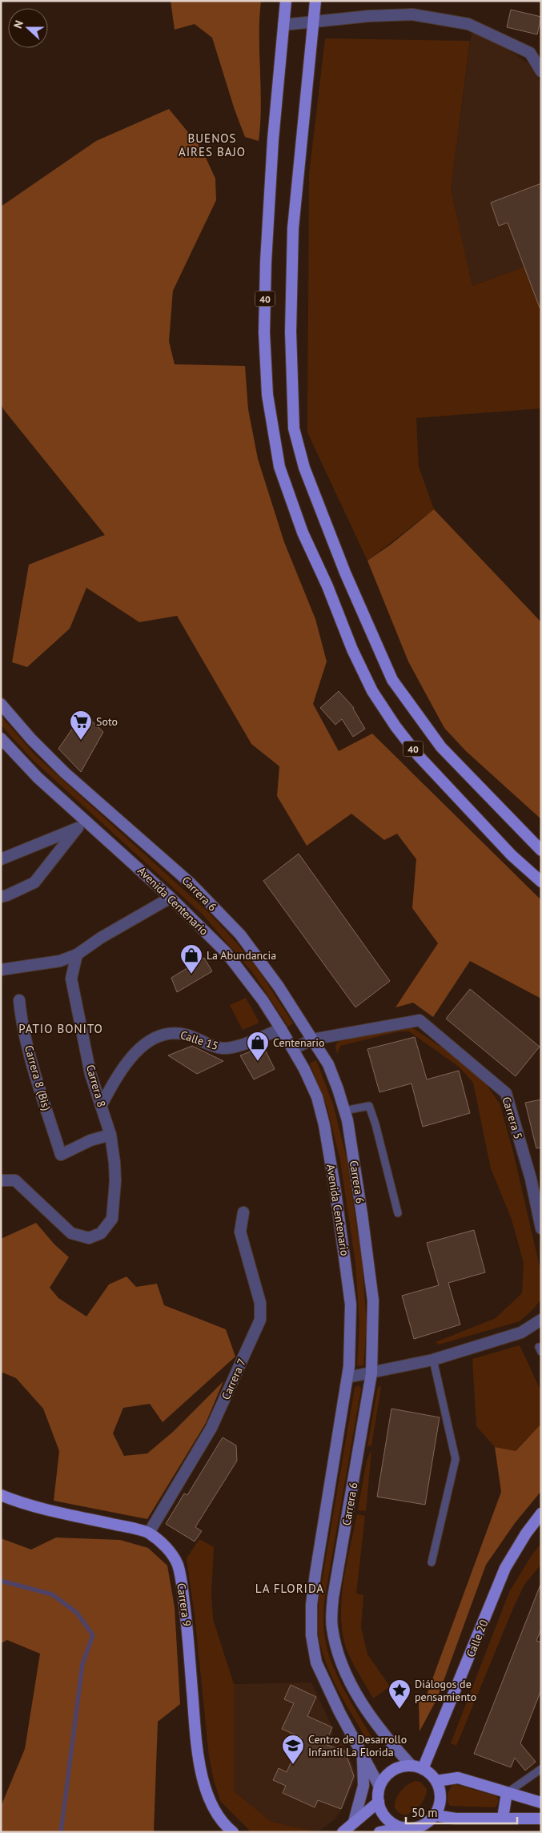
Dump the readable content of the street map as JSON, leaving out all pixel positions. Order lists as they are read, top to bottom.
{
  "streets": {
    "main road": [
      "40",
      "Carrera 6",
      "Avenida Centenario",
      "Carrera 9",
      "Calle 20"
    ],
    "street": [
      "Calle 15",
      "Carrera 8 (Bis)",
      "Carrera 8",
      "Carrera 5",
      "Carrera 7"
    ]
  },
  "crossings": [
    ["Carrera 6", "Avenida Centenario"],
    ["Carrera 6", "Carrera 5"],
    ["Carrera 6", "Calle 20"],
    ["Avenida Centenario", "Calle 15"],
    ["Avenida Centenario", "Calle 20"],
    ["Calle 15", "Carrera 8"],
    ["Carrera 8 (Bis)", "Carrera 8"],
    ["Carrera 7", "Carrera 9"]
  ],
  "districts": ["BUENOS AIRES BAJO", "PATIO BONITO", "LA FLORIDA"],
  "places": {
    "supermarket": ["Soto"],
    "shop": ["La Abundancia", "Centenario"],
    "place": ["Diálogos de pensamiento"],
    "school or university": ["Centro de Desarrollo Infantil La Florida"]
  },
  "scale_bar": "50 m",
  "north": "left"
}
